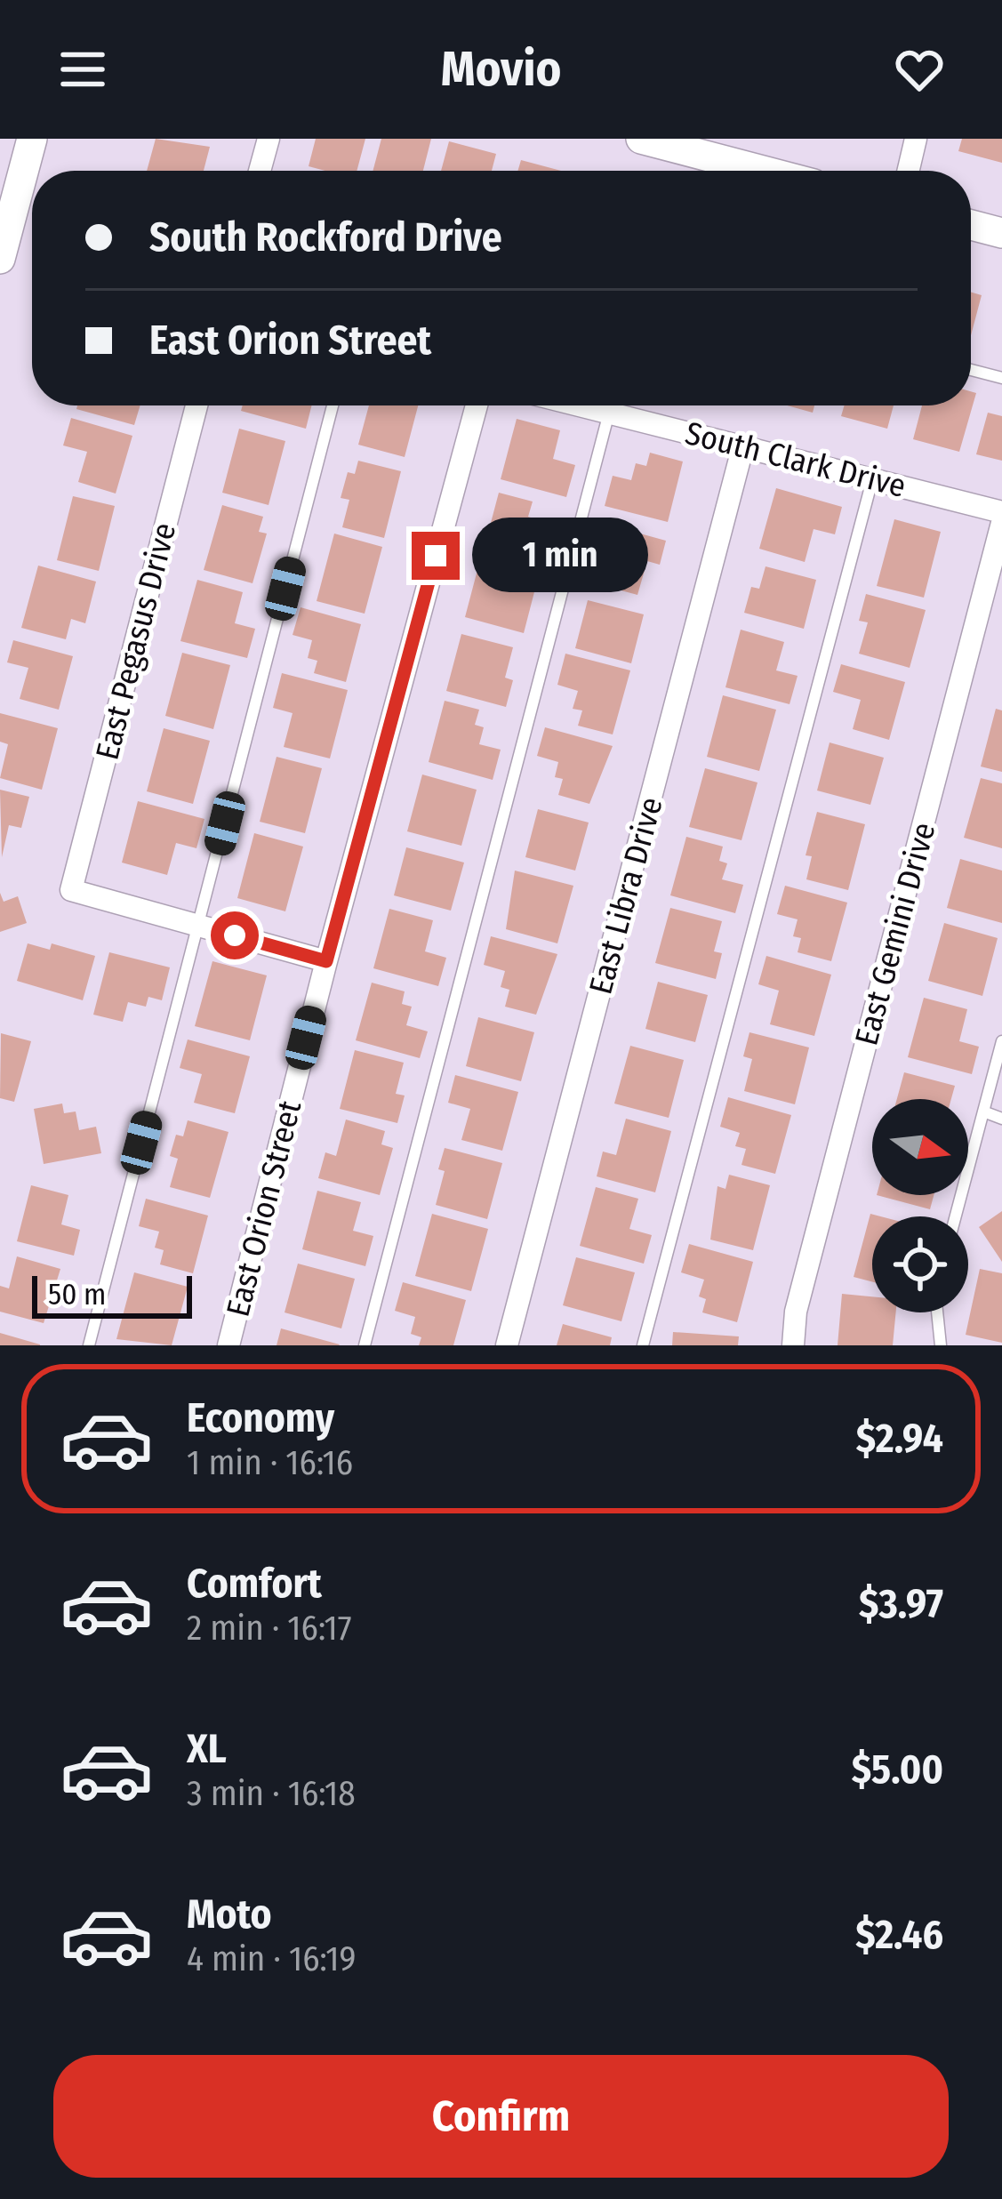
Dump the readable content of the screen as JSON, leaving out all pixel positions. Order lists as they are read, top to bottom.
{
  "streets": {
    "street": [
      "South Clark Drive",
      "East Pegasus Drive",
      "East Libra Drive",
      "East Gemini Drive",
      "East Orion Street"
    ]
  },
  "crossings": [
    ["South Clark Drive", "East Libra Drive"]
  ],
  "scale_bar": "50 m",
  "north": "right",
  "page": {
    "header": "Movio",
    "banner": ["South Rockford Drive", "East Orion Street"],
    "bubble": "1 min",
    "scale": "50 m",
    "list": [
      {
        "name": "Economy",
        "note": "1 min · 16:16",
        "value": "$2.94"
      },
      {
        "name": "Comfort",
        "note": "2 min · 16:17",
        "value": "$3.97"
      },
      {
        "name": "XL",
        "note": "3 min · 16:18",
        "value": "$5.00"
      },
      {
        "name": "Moto",
        "note": "4 min · 16:19",
        "value": "$2.46"
      }
    ],
    "buttons": "Confirm"
  }
}
